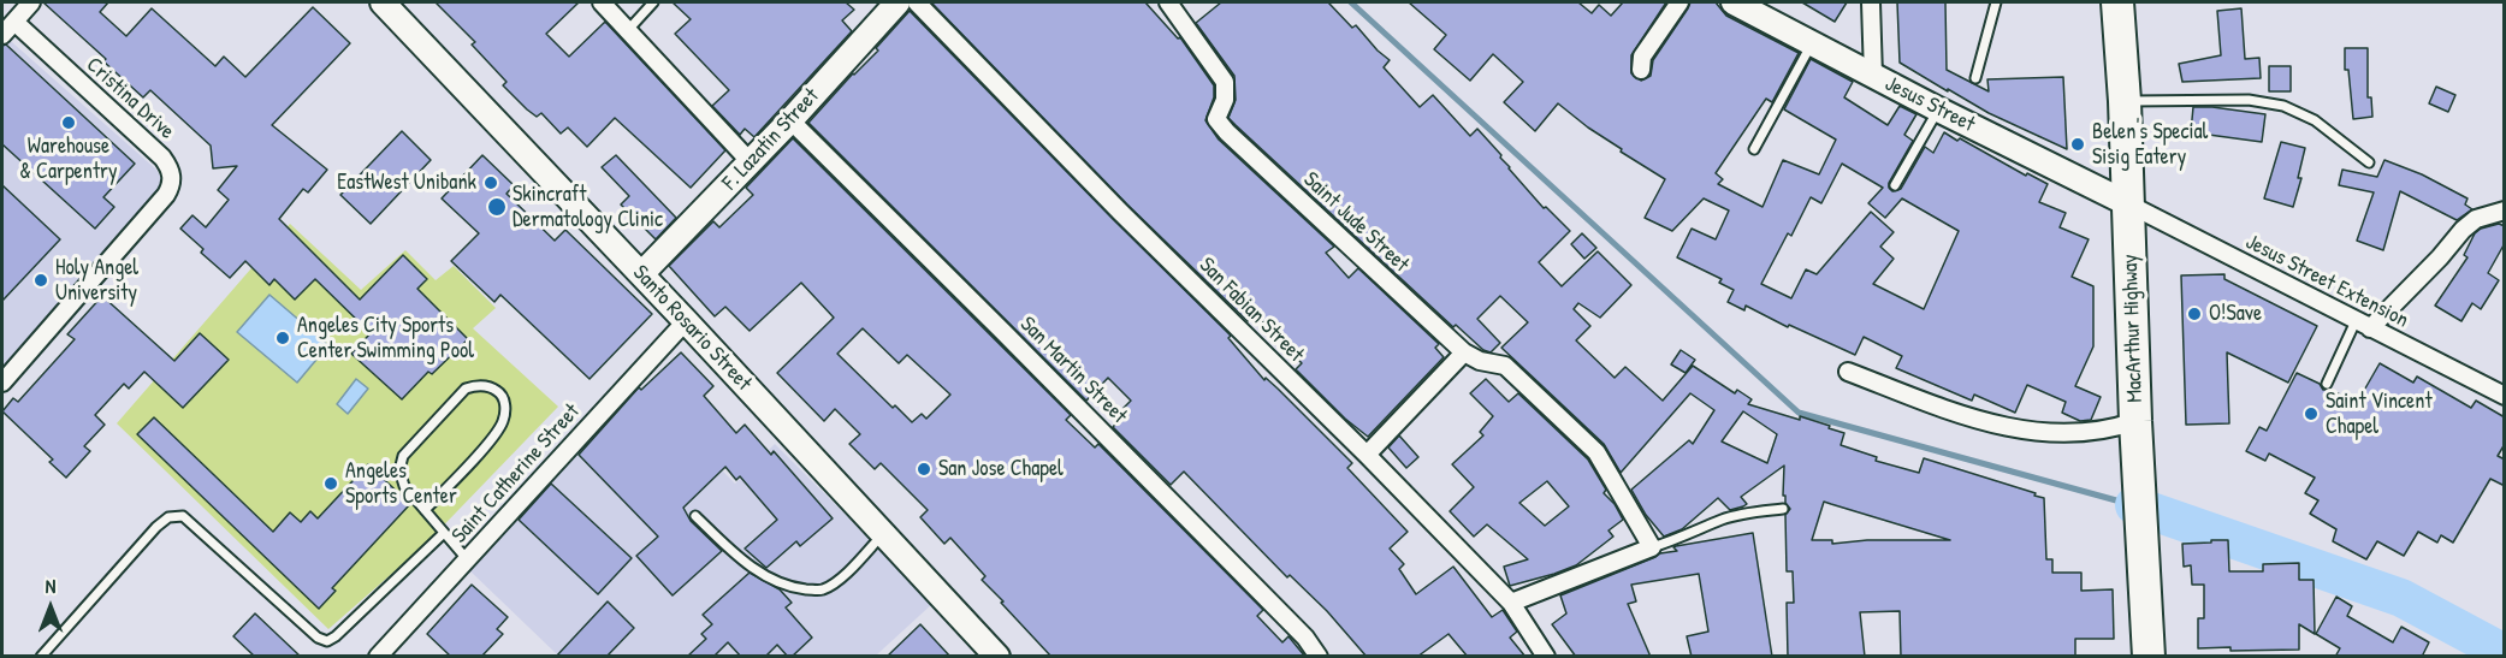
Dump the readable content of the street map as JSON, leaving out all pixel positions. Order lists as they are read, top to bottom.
{
  "streets": {
    "highway": ["MacArthur Highway"],
    "main road": ["Jesus Street", "F. Lazatin Street", "Santo Rosario Street"],
    "street": [
      "Cristina Drive",
      "Saint Jude Street",
      "Jesus Street Extension",
      "San Fabian Street",
      "San Martin Street",
      "Saint Catherine Street"
    ]
  },
  "crossings": [
    ["Jesus Street", "Jesus Street Extension"],
    ["Jesus Street", "MacArthur Highway"],
    ["F. Lazatin Street", "Santo Rosario Street"],
    ["F. Lazatin Street", "San Martin Street"],
    ["Jesus Street Extension", "MacArthur Highway"],
    ["Santo Rosario Street", "Saint Catherine Street"]
  ],
  "places": [
    "Warehouse & Carpentry",
    "Belen's Special Sisig Eatery",
    "EastWest Unibank",
    "Skincraft Dermatology Clinic",
    "Holy Angel University",
    "O!Save",
    "Angeles City Sports Center Swimming Pool",
    "Saint Vincent Chapel",
    "San Jose Chapel",
    "Angeles Sports Center"
  ],
  "north": "top"
}
